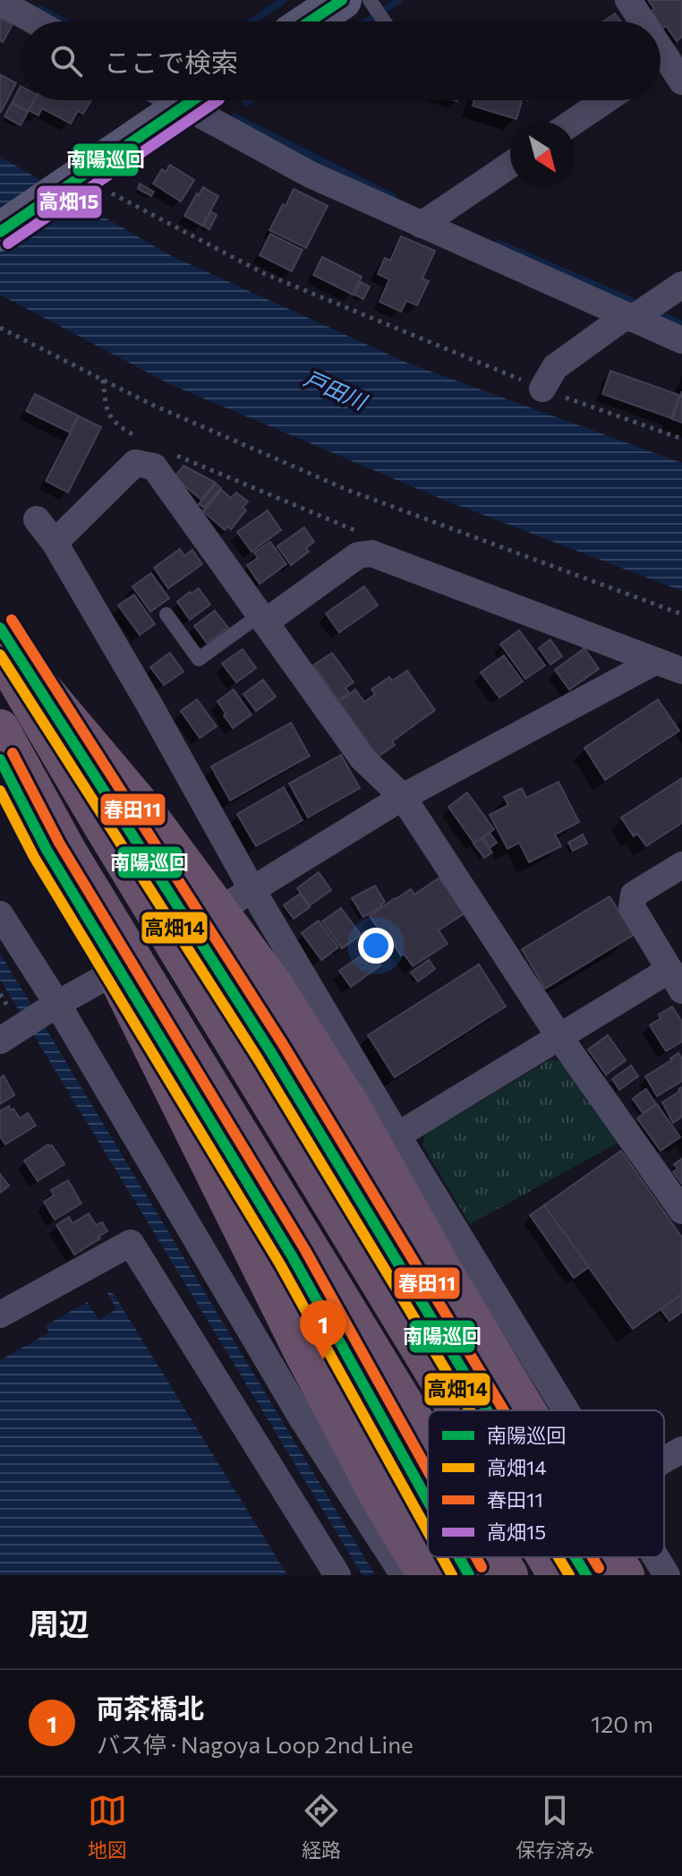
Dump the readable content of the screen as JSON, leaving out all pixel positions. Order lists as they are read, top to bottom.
{
  "water": ["戸田川"],
  "lines": [
    "transit line 南陽巡回",
    "transit line 高畑15",
    "transit line 春田11",
    "transit line 高畑14"
  ],
  "legend": [
    "南陽巡回",
    "高畑14",
    "春田11",
    "高畑15"
  ],
  "north": "bottom right",
  "page": {
    "search": "ここで検索",
    "pins": "1",
    "heading": "周辺",
    "list": [
      {
        "mark": "1",
        "name": "両茶橋北",
        "note": "バス停 · Nagoya Loop 2nd Line",
        "value": "120 m"
      }
    ],
    "nav": ["地図", "経路", "保存済み"]
  }
}
